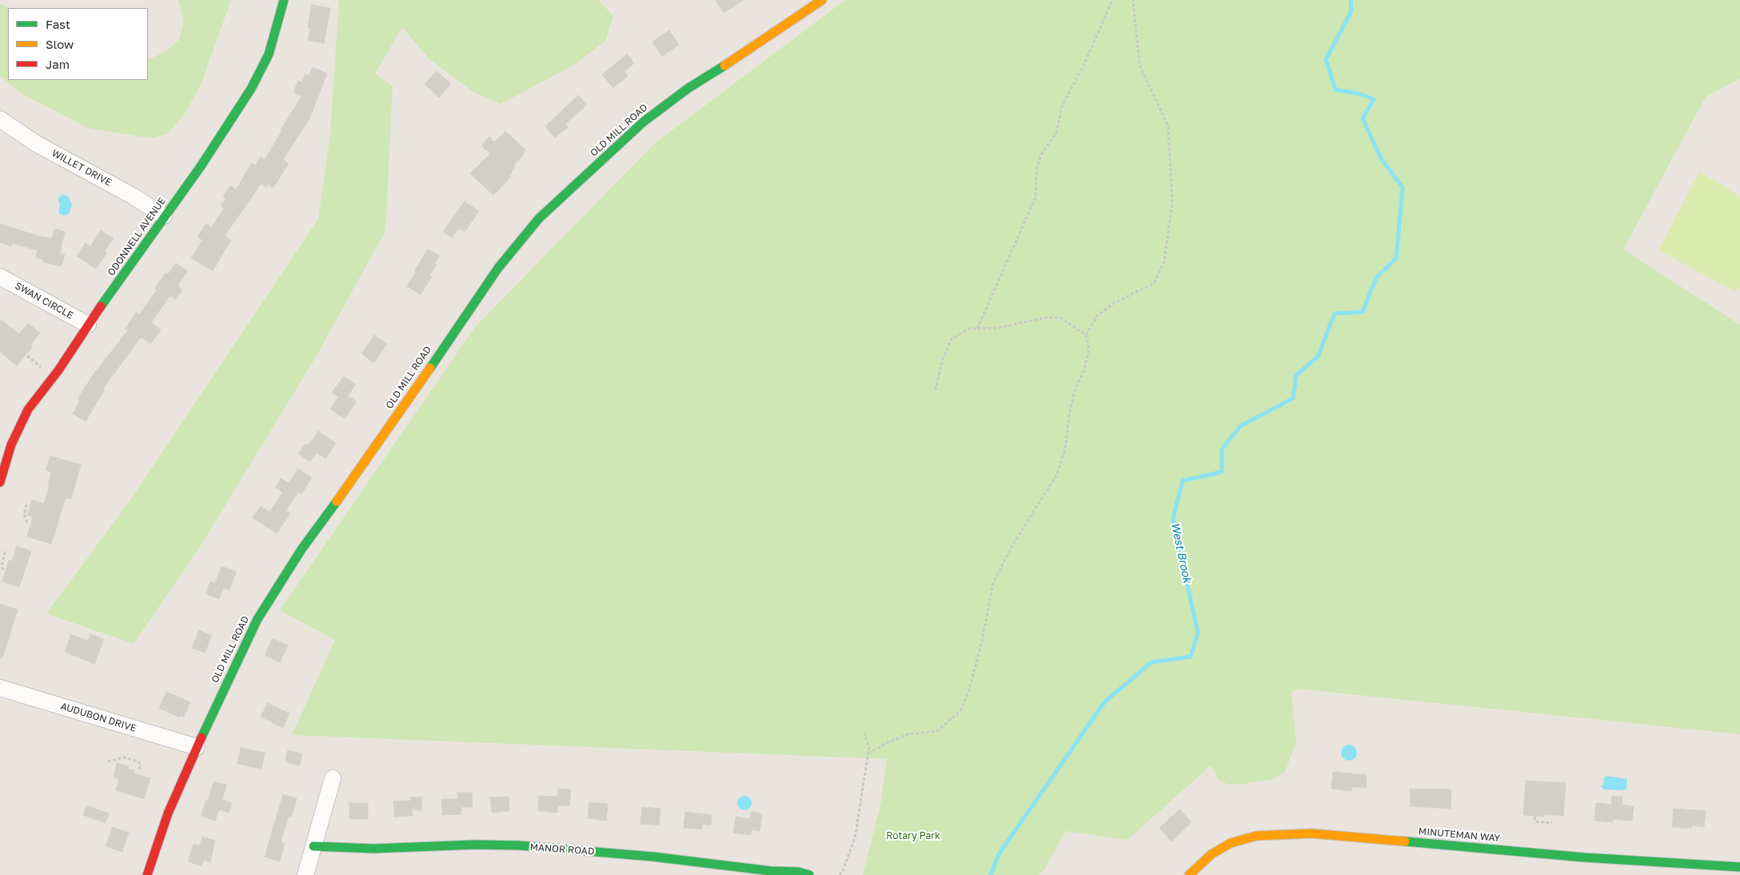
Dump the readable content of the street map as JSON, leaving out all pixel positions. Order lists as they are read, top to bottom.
{
  "streets": {
    "street": [
      "OLD MILL ROAD",
      "WILLET DRIVE",
      "ODONNELL AVENUE",
      "SWAN CIRCLE",
      "AUDUBON DRIVE",
      "MINUTEMAN WAY",
      "MANOR ROAD"
    ]
  },
  "crossings": [
    ["OLD MILL ROAD", "AUDUBON DRIVE"],
    ["WILLET DRIVE", "ODONNELL AVENUE"],
    ["ODONNELL AVENUE", "SWAN CIRCLE"]
  ],
  "water": ["West Brook"],
  "parks": ["Rotary Park"],
  "legend": ["Fast", "Slow", "Jam"]
}
